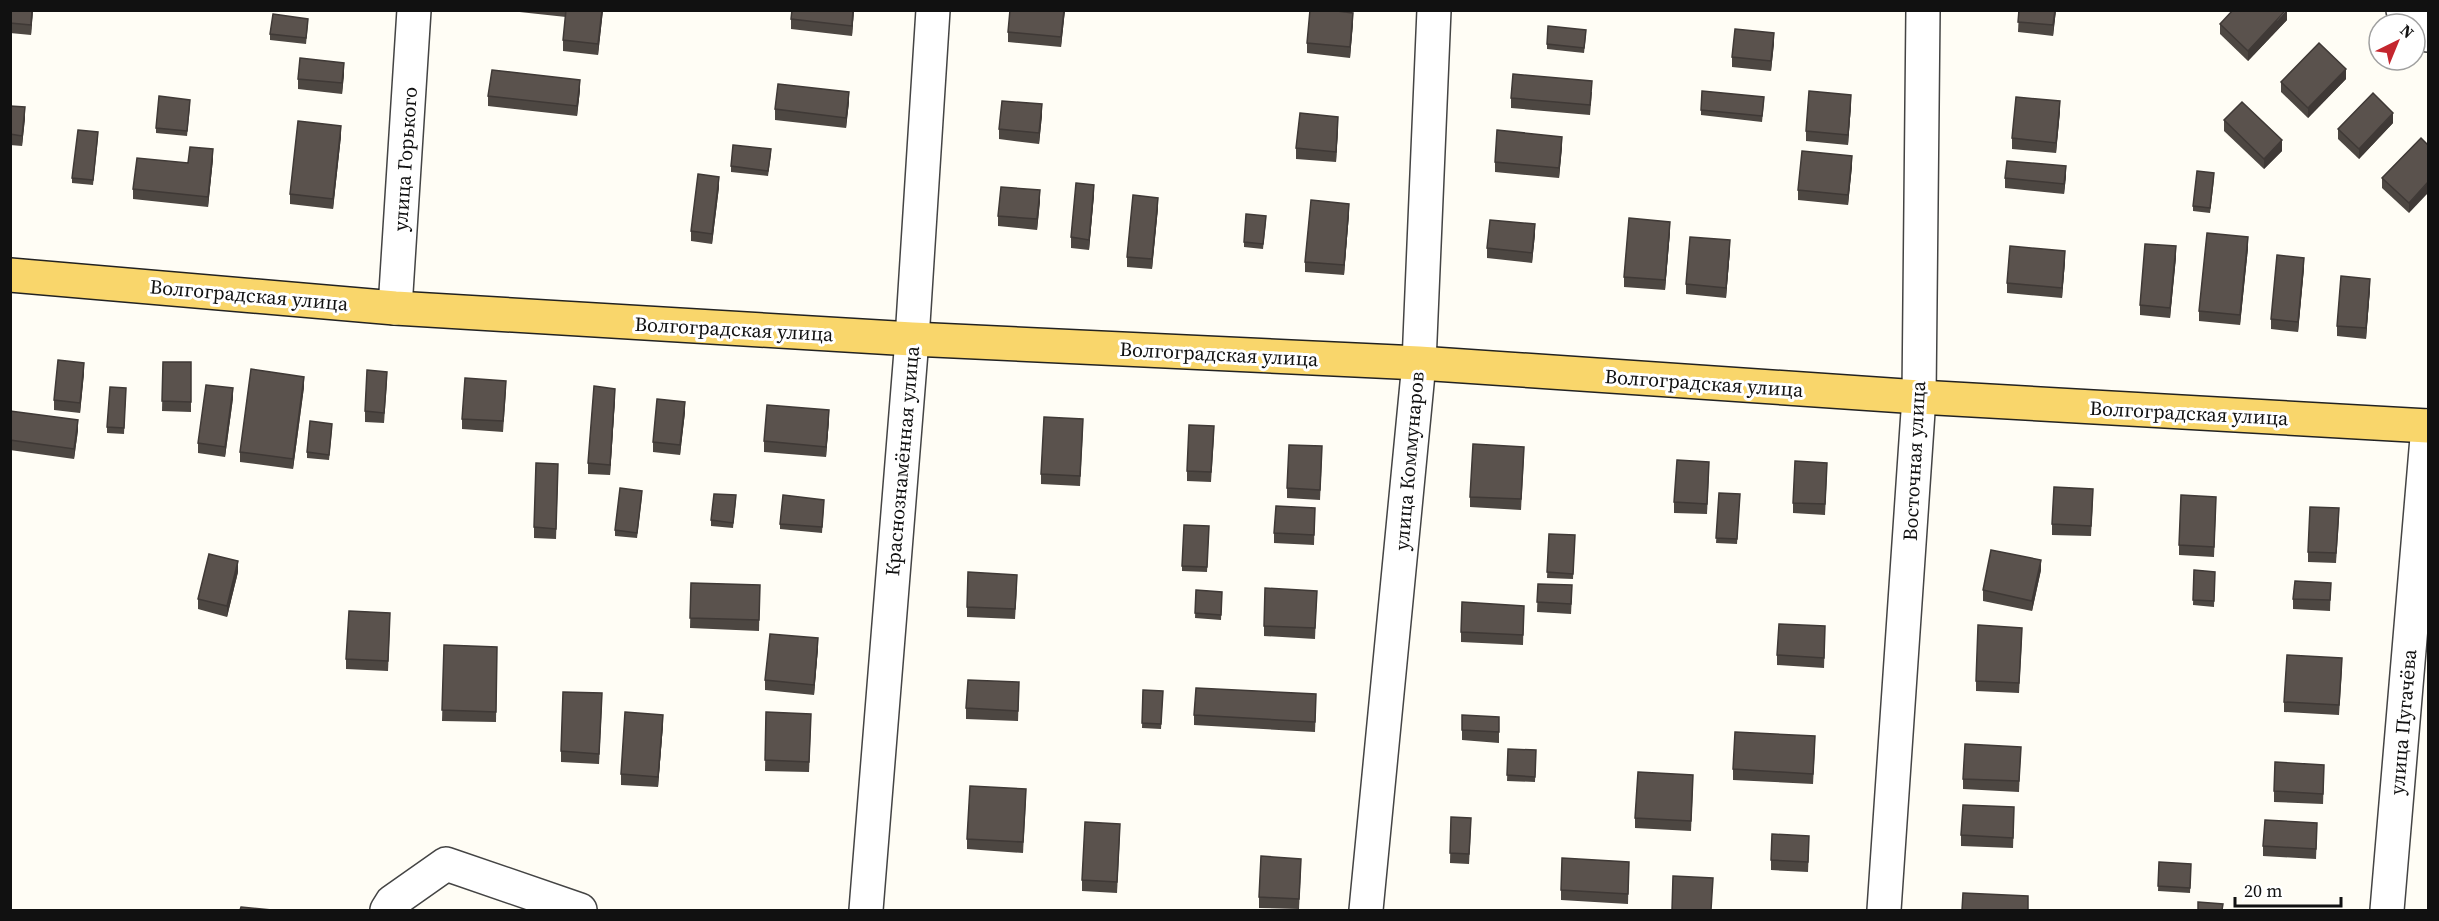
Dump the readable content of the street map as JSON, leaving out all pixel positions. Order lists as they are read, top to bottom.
{
  "streets": {
    "main road": ["Волгоградская улица"],
    "street": [
      "улица Горького",
      "Краснознамённая улица",
      "улица Коммунаров",
      "Восточная улица",
      "улица Пугачёва"
    ]
  },
  "crossings": [
    ["улица Горького", "Волгоградская улица"],
    ["Волгоградская улица", "Краснознамённая улица"],
    ["Волгоградская улица", "улица Коммунаров"],
    ["Волгоградская улица", "Восточная улица"],
    ["Волгоградская улица", "улица Пугачёва"]
  ],
  "scale_bar": "20 m",
  "north": "top right"
}
